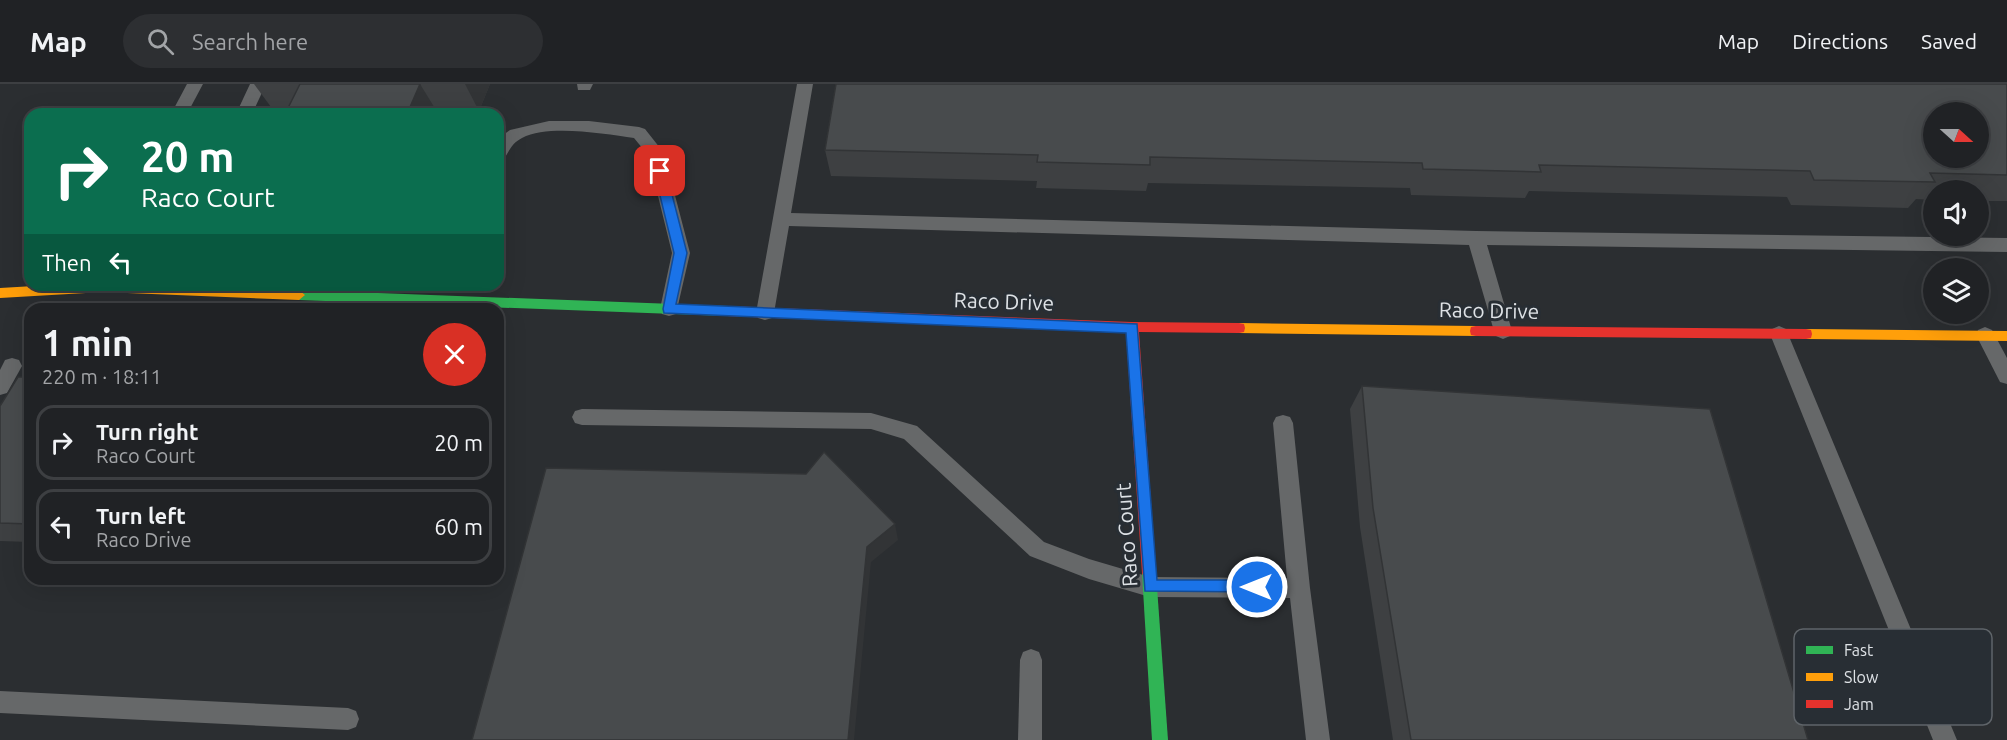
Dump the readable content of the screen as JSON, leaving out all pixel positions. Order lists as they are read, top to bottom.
{
  "streets": {
    "street": ["Raco Drive", "Raco Court"]
  },
  "crossings": [
    ["Raco Drive", "Raco Court"]
  ],
  "legend": ["Fast", "Slow", "Jam"],
  "north": "right",
  "page": {
    "header": "Map",
    "search": "Search here",
    "nav": ["Map", "Directions", "Saved"],
    "turn": ["20 m", "Raco Court"],
    "then": "Then",
    "heading": ["1 min", "220 m · 18:11"],
    "list": [
      {
        "name": "Turn right",
        "note": "Raco Court",
        "value": "20 m"
      },
      {
        "name": "Turn left",
        "note": "Raco Drive",
        "value": "60 m"
      }
    ]
  }
}
